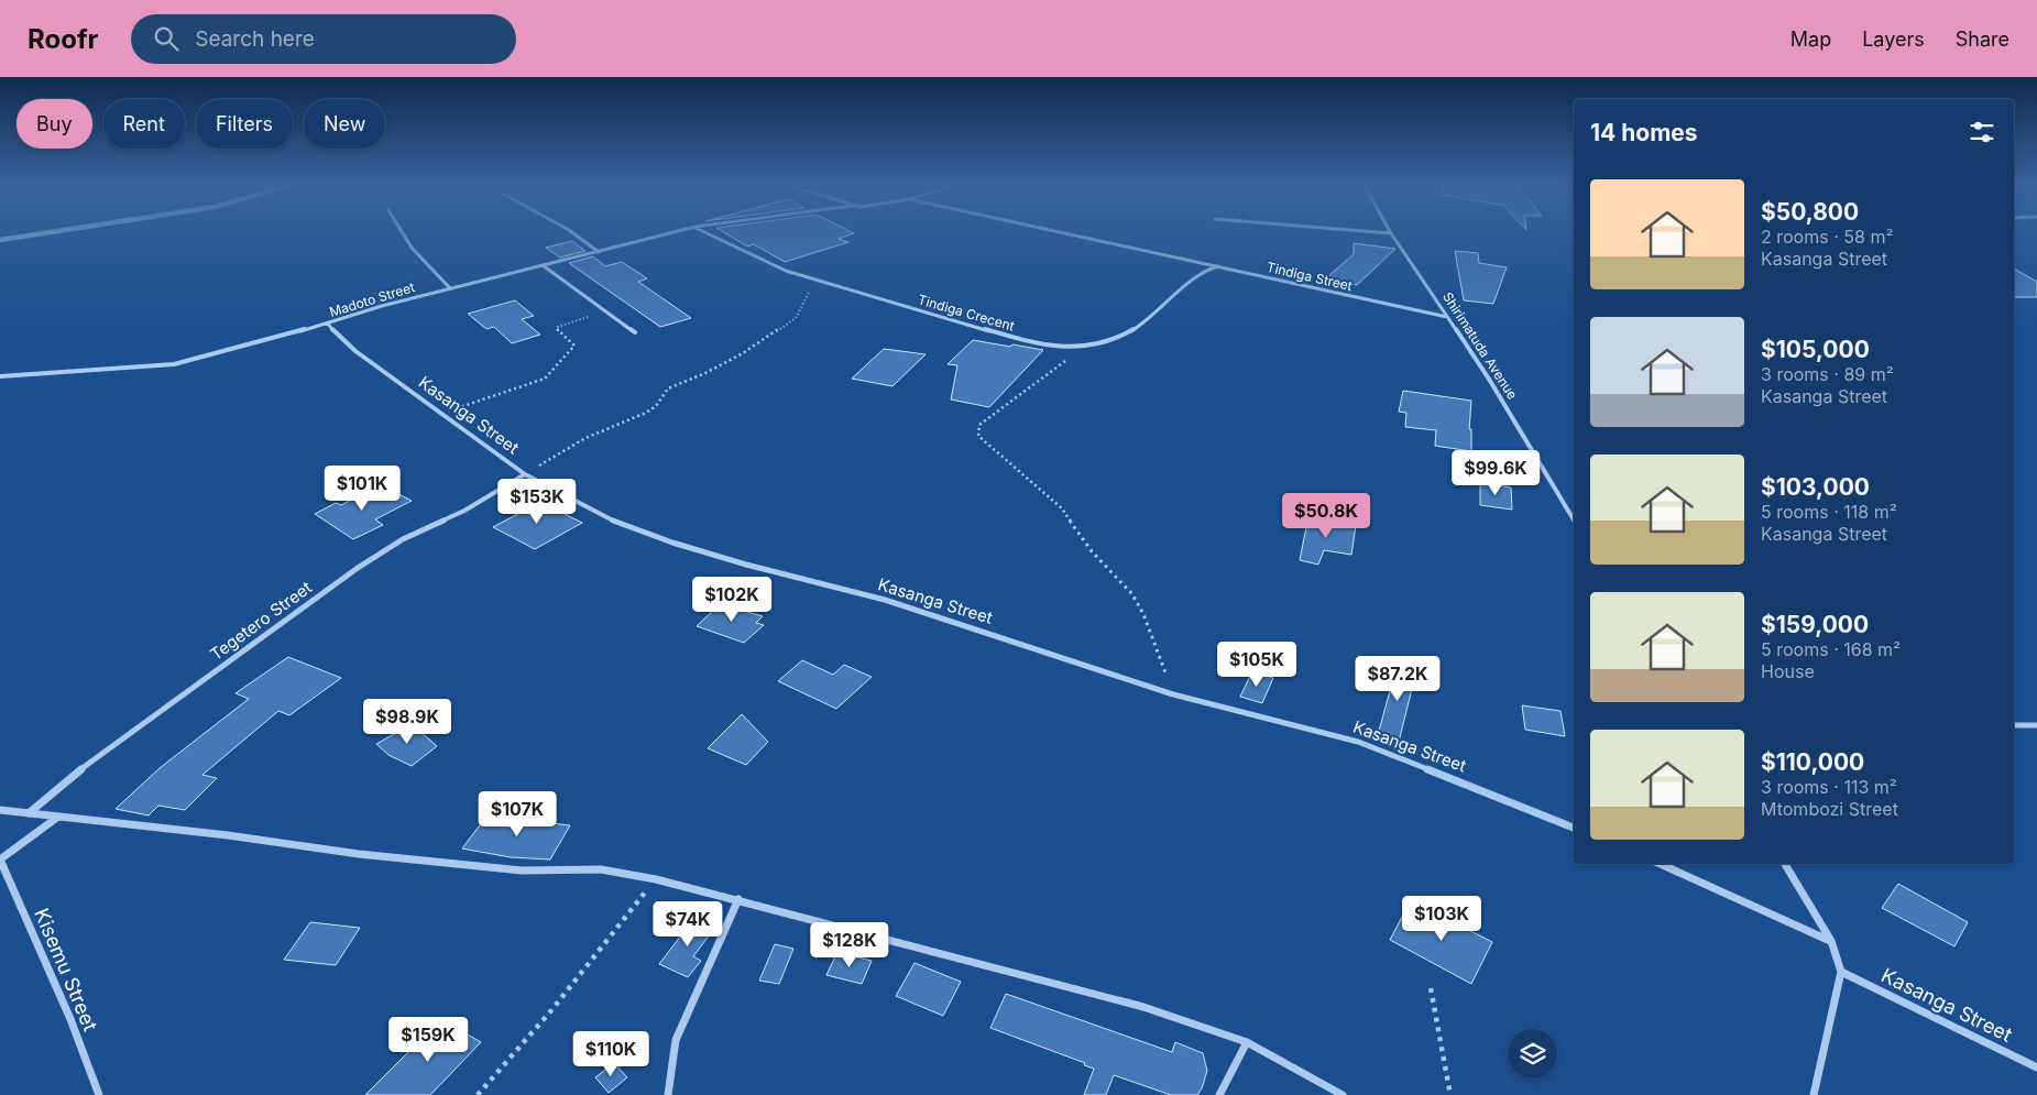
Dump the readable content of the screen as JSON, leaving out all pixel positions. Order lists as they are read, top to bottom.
{
  "streets": {
    "street": [
      "Tindiga Street",
      "Madoto Street",
      "Tindiga Crecent",
      "Shirimatuda Avenue",
      "Kasanga Street",
      "Tegetero Street",
      "Kisemu Street"
    ]
  },
  "crossings": [
    ["Tindiga Street", "Tindiga Crecent"],
    ["Tindiga Street", "Shirimatuda Avenue"],
    ["Madoto Street", "Kasanga Street"],
    ["Kasanga Street", "Tegetero Street"]
  ],
  "page": {
    "header": "Roofr",
    "search": "Search here",
    "nav": ["Map", "Layers", "Share"],
    "chip": [
      "Buy",
      "Rent",
      "Filters",
      "New"
    ],
    "heading": "14 homes",
    "list": [
      {
        "name": "$50,800",
        "note": "2 rooms · 58 m² · Kasanga Street"
      },
      {
        "name": "$105,000",
        "note": "3 rooms · 89 m² · Kasanga Street"
      },
      {
        "name": "$103,000",
        "note": "5 rooms · 118 m² · Kasanga Street"
      },
      {
        "name": "$159,000",
        "note": "5 rooms · 168 m² · House"
      },
      {
        "name": "$110,000",
        "note": "3 rooms · 113 m² · Mtombozi Street"
      }
    ],
    "price": [
      "$99.6K",
      "$101K",
      "$153K",
      "$50.8K",
      "$102K",
      "$105K",
      "$87.2K",
      "$98.9K",
      "$107K",
      "$103K",
      "$74K",
      "$128K",
      "$159K",
      "$110K"
    ]
  }
}
